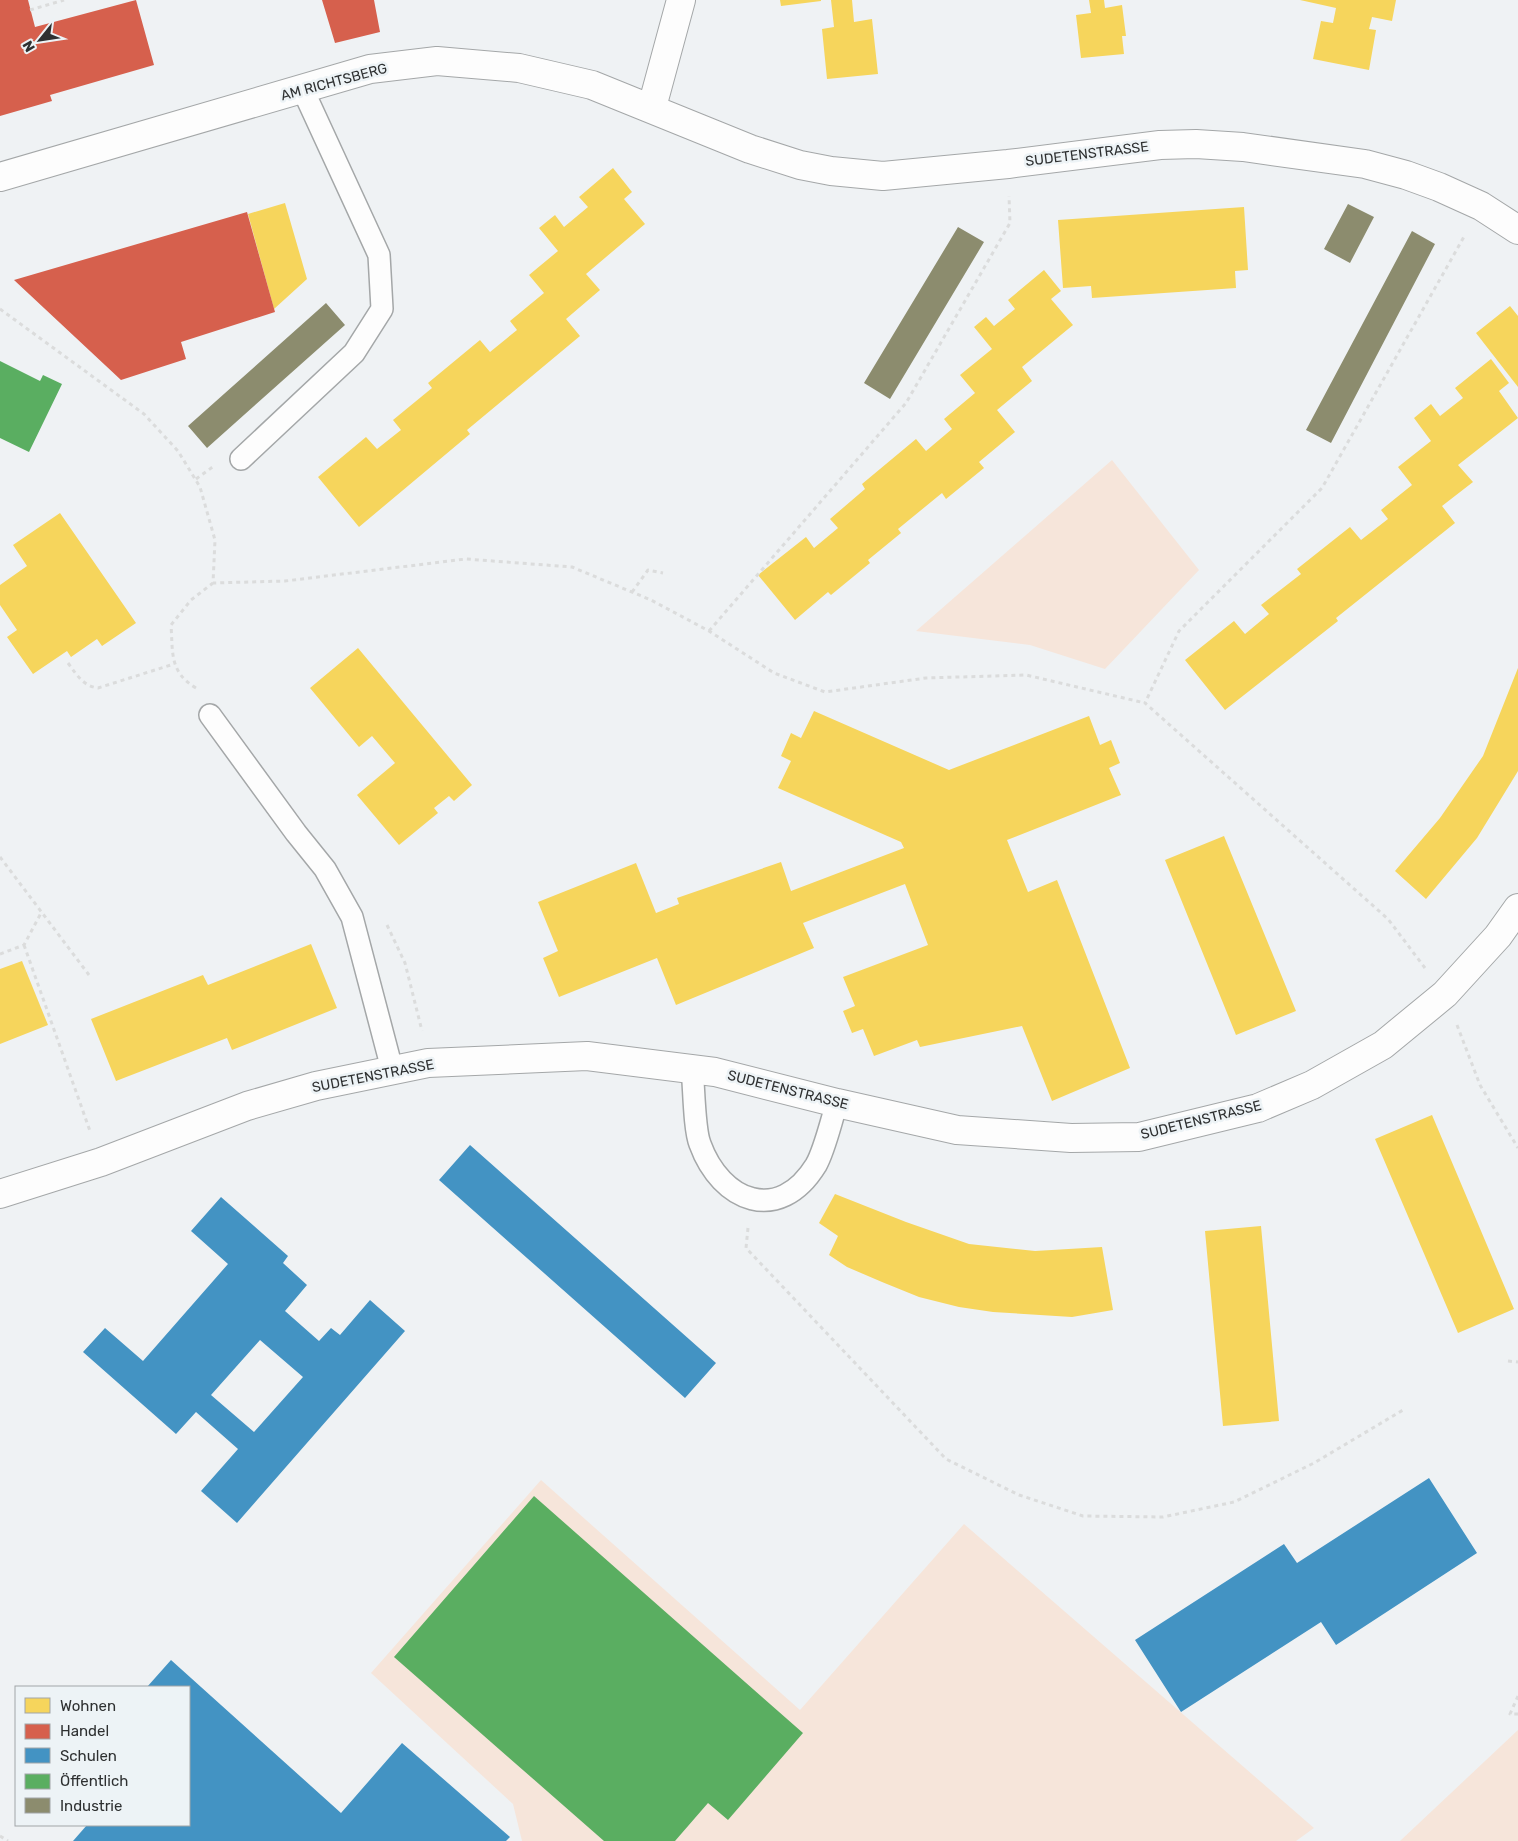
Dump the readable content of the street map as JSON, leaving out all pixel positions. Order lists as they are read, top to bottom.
{
  "streets": {
    "street": ["AM RICHTSBERG", "SUDETENSTRASSE"]
  },
  "crossings": [
    ["AM RICHTSBERG", "SUDETENSTRASSE"]
  ],
  "legend": [
    "Wohnen",
    "Handel",
    "Schulen",
    "Öffentlich",
    "Industrie"
  ],
  "north": "bottom left"
}
